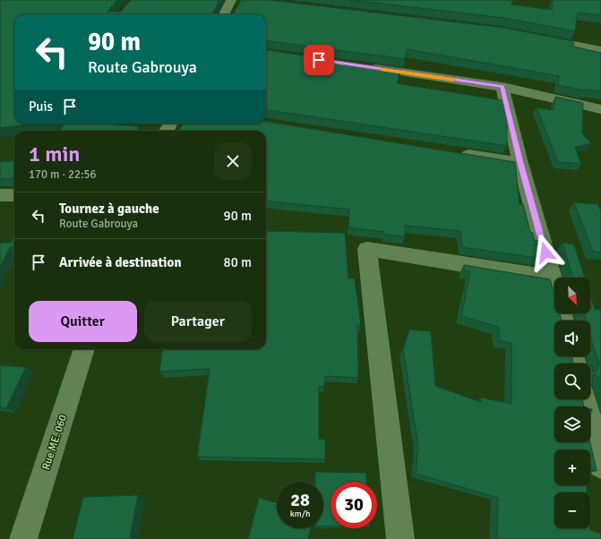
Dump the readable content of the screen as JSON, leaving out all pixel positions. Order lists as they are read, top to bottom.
{
  "streets": {
    "street": ["Rue ME. 060"]
  },
  "north": "bottom right",
  "page": {
    "turn": ["90 m", "Route Gabrouya"],
    "then": "Puis",
    "heading": ["1 min", "170 m · 22:56"],
    "list": [
      {
        "name": "Tournez à gauche",
        "note": "Route Gabrouya",
        "value": "90 m"
      },
      {
        "name": "Arrivée à destination",
        "value": "80 m"
      }
    ],
    "map_buttons": ["+", "−"],
    "buttons": ["Quitter", "Partager"],
    "speed": "28 km/h",
    "limit": "30"
  }
}
